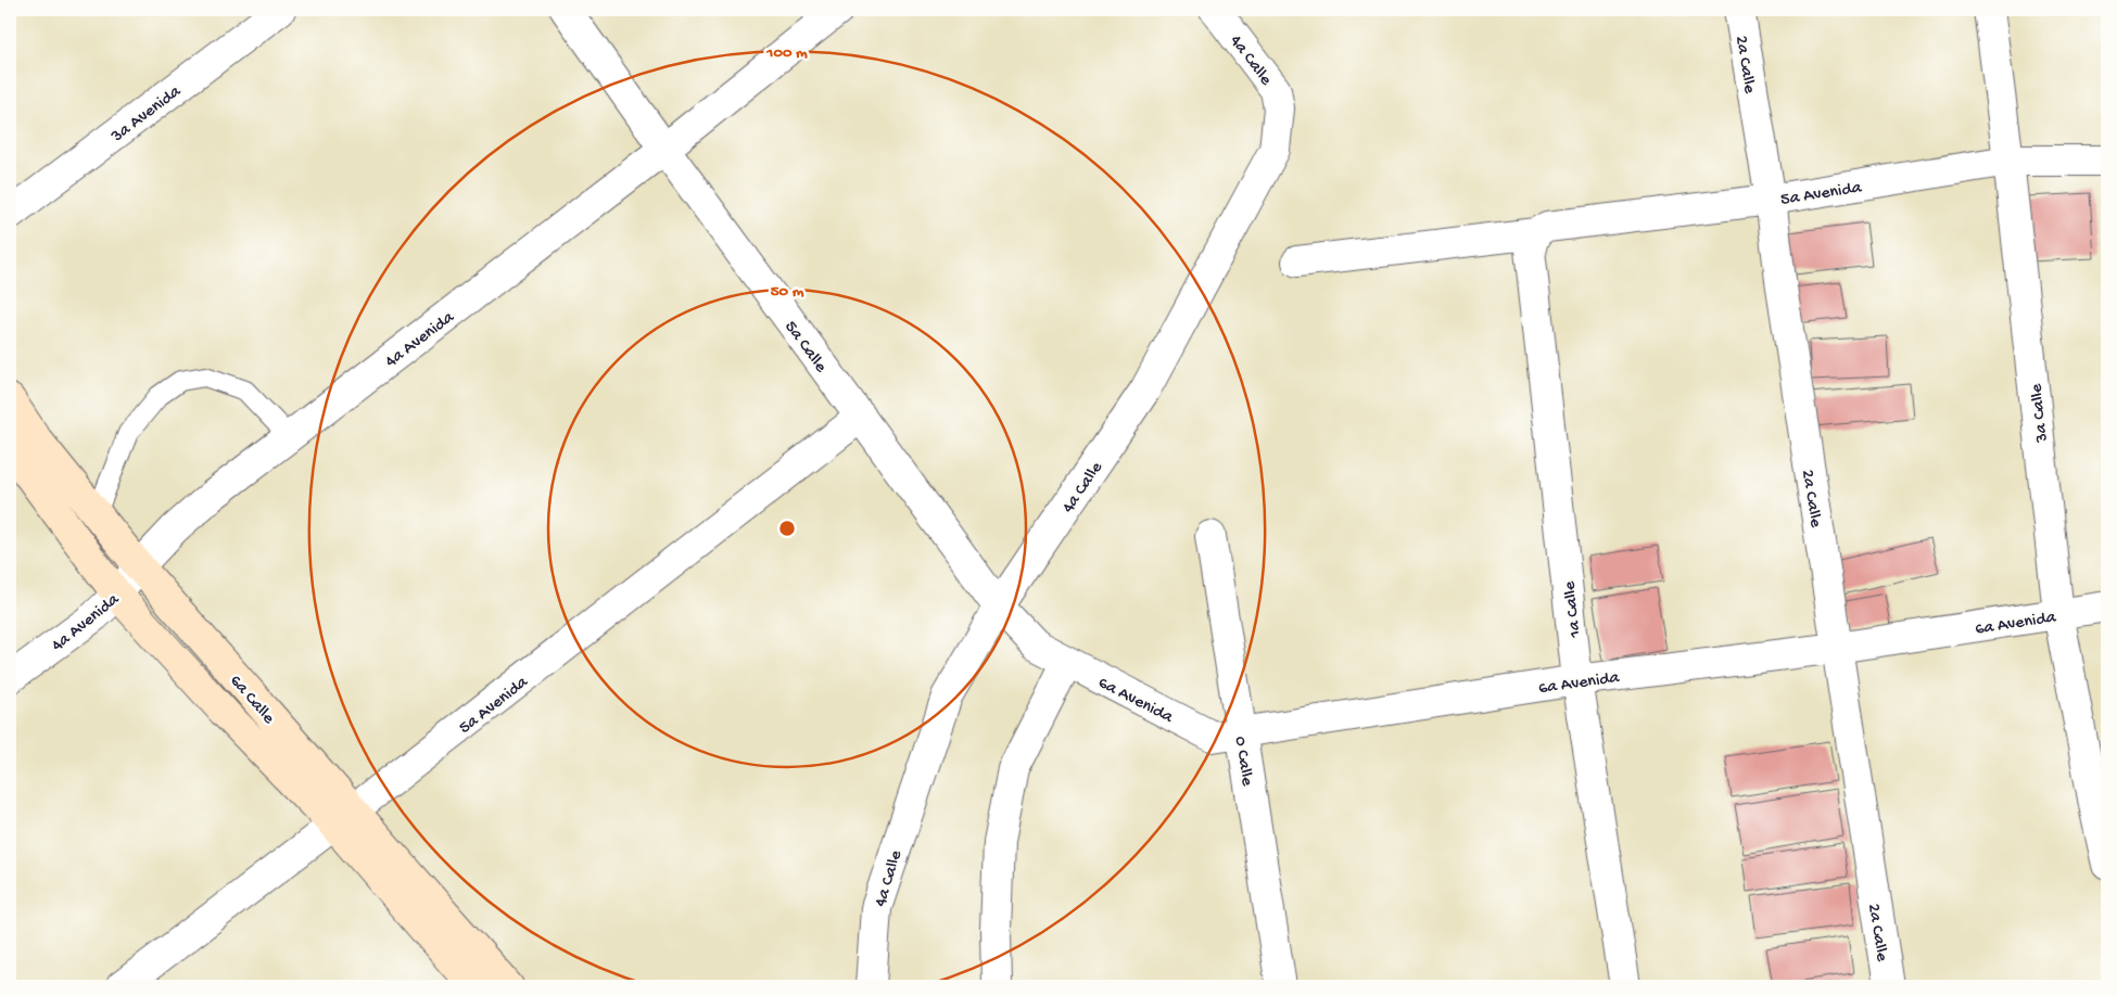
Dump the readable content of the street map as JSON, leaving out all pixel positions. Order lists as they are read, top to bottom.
{
  "streets": {
    "main road": ["6a Calle"],
    "street": [
      "4a Calle",
      "2a Calle",
      "3a Avenida",
      "5a Avenida",
      "4a Avenida",
      "5a Calle",
      "3a Calle",
      "1a Calle",
      "6a Avenida",
      "0 Calle"
    ]
  },
  "crossings": [
    ["4a Calle", "5a Calle"],
    ["2a Calle", "5a Avenida"],
    ["2a Calle", "6a Avenida"],
    ["5a Avenida", "5a Calle"],
    ["5a Avenida", "3a Calle"],
    ["5a Avenida", "1a Calle"],
    ["5a Avenida", "6a Calle"],
    ["4a Avenida", "5a Calle"],
    ["4a Avenida", "6a Calle"],
    ["5a Calle", "6a Avenida"],
    ["3a Calle", "6a Avenida"],
    ["1a Calle", "6a Avenida"],
    ["6a Avenida", "0 Calle"]
  ],
  "rings": ["100 m", "50 m"]
}
